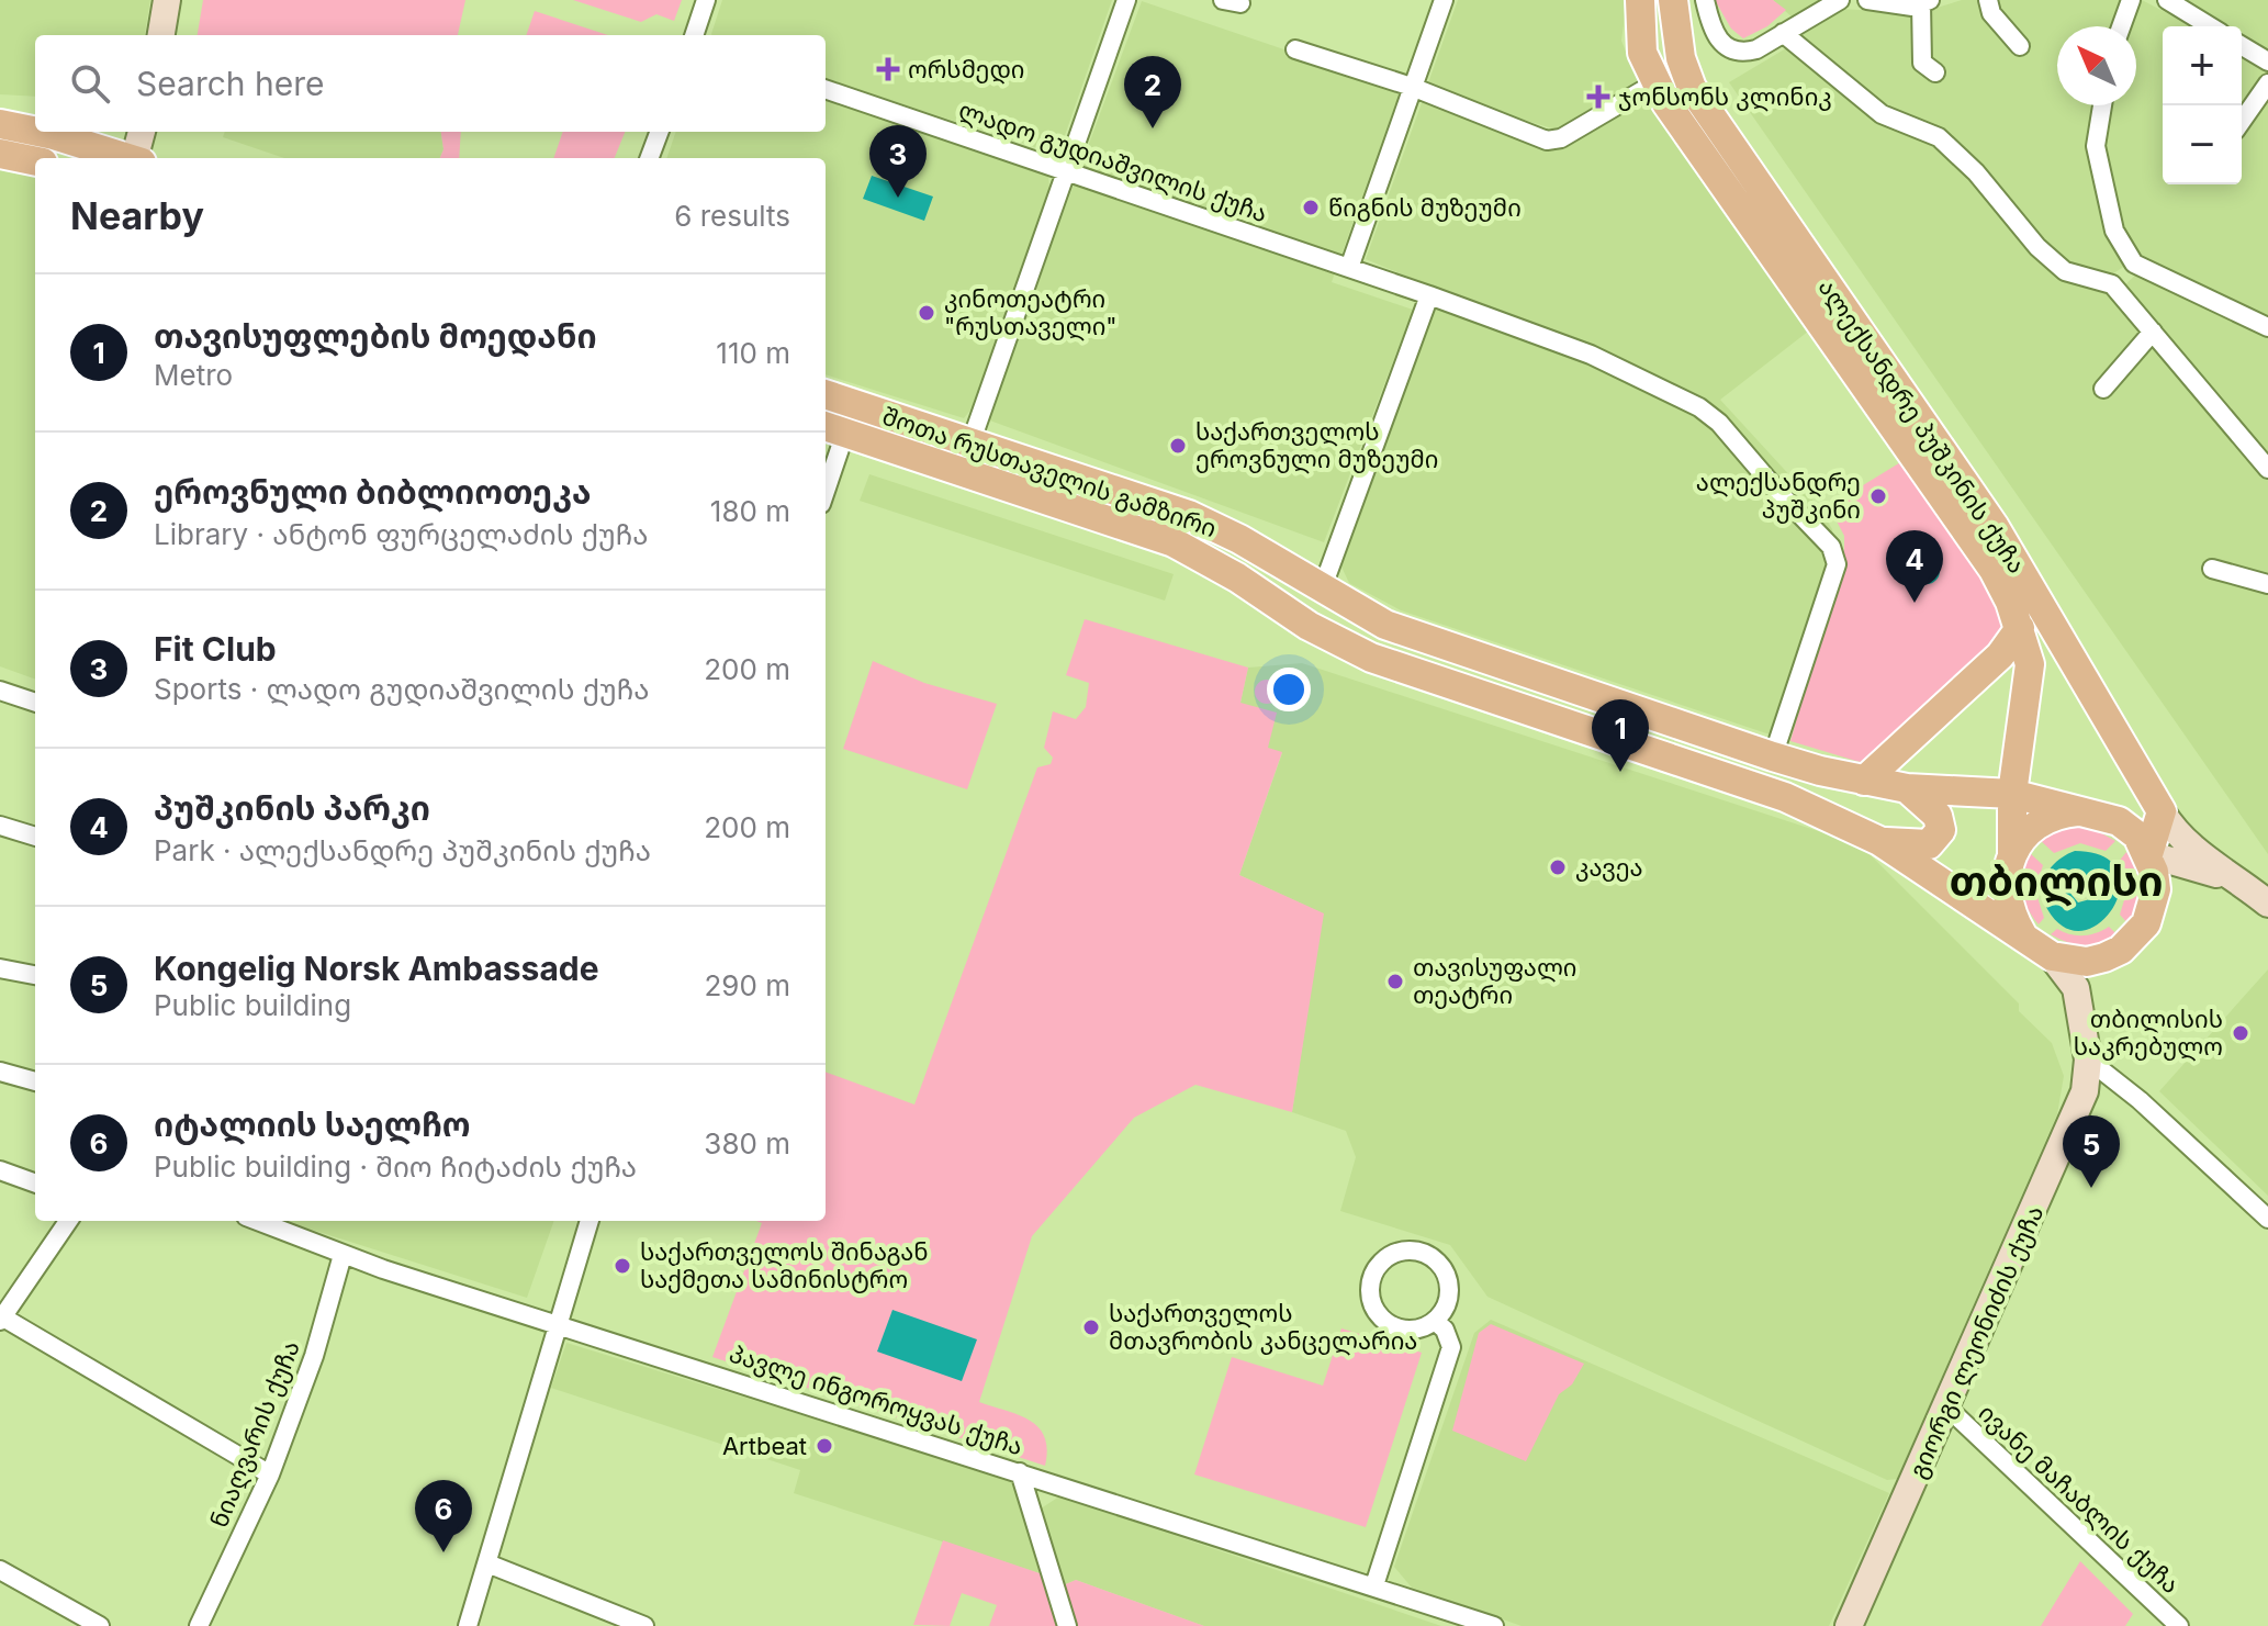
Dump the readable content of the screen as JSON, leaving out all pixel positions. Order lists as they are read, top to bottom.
{
  "streets": {
    "main road": ["ალექსანდრე პუშკინის ქუჩა", "შოთა რუსთაველის გამზირი", "გიორგი ლეონიძის ქუჩა"],
    "street": [
      "ლადო გუდიაშვილის ქუჩა",
      "პავლე ინგოროყვას ქუჩა",
      "ნიაღვარის ქუჩა",
      "ივანე მაჩაბლის ქუჩა"
    ]
  },
  "crossings": [
    ["ლადო გუდიაშვილის ქუჩა", "შოთა რუსთაველის გამზირი"],
    ["ალექსანდრე პუშკინის ქუჩა", "შოთა რუსთაველის გამზირი"],
    ["ალექსანდრე პუშკინის ქუჩა", "გიორგი ლეონიძის ქუჩა"],
    ["შოთა რუსთაველის გამზირი", "გიორგი ლეონიძის ქუჩა"],
    ["გიორგი ლეონიძის ქუჩა", "ივანე მაჩაბლის ქუჩა"],
    ["პავლე ინგოროყვას ქუჩა", "ნიაღვარის ქუჩა"]
  ],
  "districts": ["თბილისი"],
  "places": {
    "health": ["ორსმედი", "ჯონსონს კლინიკ"],
    "other": [
      "წიგნის მუზეუმი",
      "კინოთეატრი \"რუსთაველი\"",
      "საქართველოს ეროვნული მუზეუმი",
      "ალექსანდრე პუშკინი",
      "კავეა",
      "თავისუფალი თეატრი",
      "თბილისის საკრებულო",
      "საქართველოს შინაგან საქმეთა სამინისტრო",
      "საქართველოს მთავრობის კანცელარია",
      "Artbeat"
    ]
  },
  "north": "top left",
  "page": {
    "map_buttons": ["+", "−"],
    "search": "Search here",
    "pins": [
      "2",
      "3",
      "4",
      "1",
      "5",
      "6"
    ],
    "heading": ["Nearby", "6 results"],
    "list": [
      {
        "mark": "1",
        "name": "თავისუფლების მოედანი",
        "note": "Metro",
        "value": "110 m"
      },
      {
        "mark": "2",
        "name": "ეროვნული ბიბლიოთეკა",
        "note": "Library · ანტონ ფურცელაძის ქუჩა",
        "value": "180 m"
      },
      {
        "mark": "3",
        "name": "Fit Club",
        "note": "Sports · ლადო გუდიაშვილის ქუჩა",
        "value": "200 m"
      },
      {
        "mark": "4",
        "name": "პუშკინის პარკი",
        "note": "Park · ალექსანდრე პუშკინის ქუჩა",
        "value": "200 m"
      },
      {
        "mark": "5",
        "name": "Kongelig Norsk Ambassade",
        "note": "Public building",
        "value": "290 m"
      },
      {
        "mark": "6",
        "name": "იტალიის საელჩო",
        "note": "Public building · შიო ჩიტაძის ქუჩა",
        "value": "380 m"
      }
    ]
  }
}
